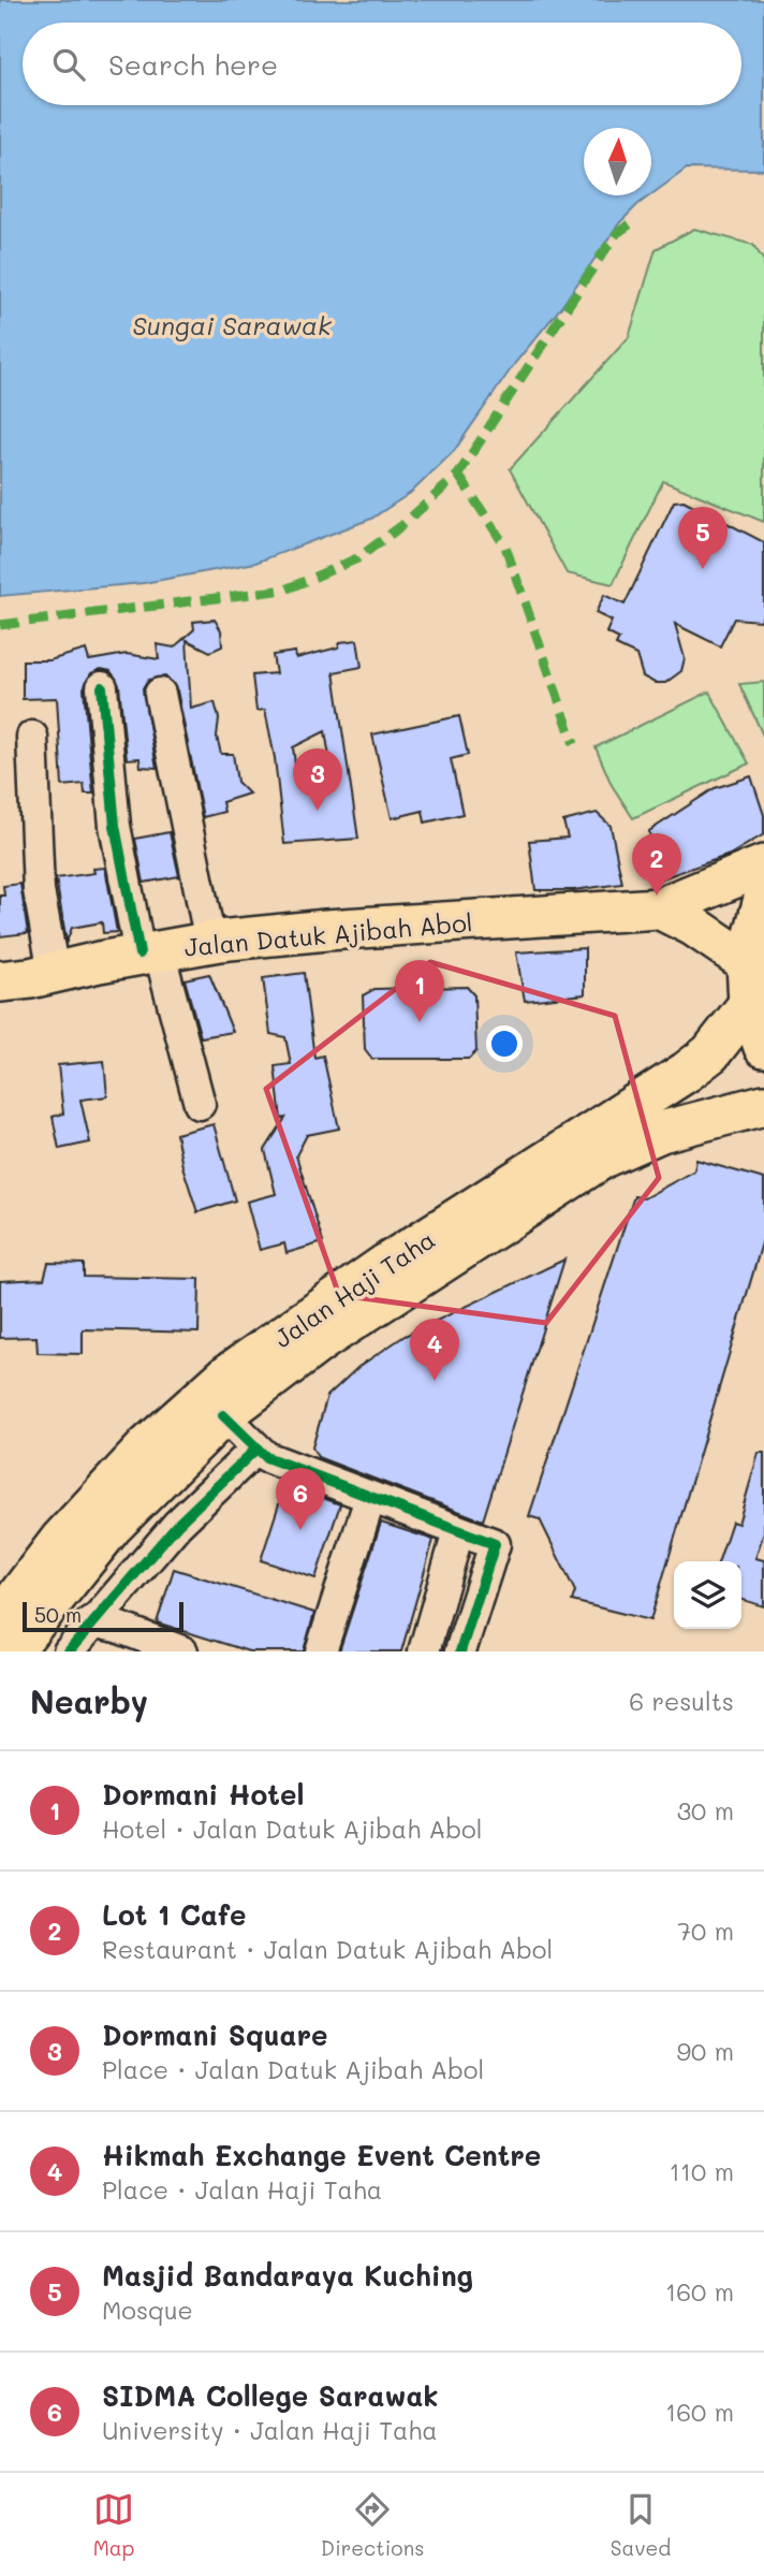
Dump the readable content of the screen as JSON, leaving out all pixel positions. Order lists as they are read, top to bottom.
{
  "streets": {
    "main road": ["Jalan Datuk Ajibah Abol", "Jalan Haji Taha"]
  },
  "water": ["Sungai Sarawak"],
  "scale_bar": "50 m",
  "north": "top",
  "page": {
    "search": "Search here",
    "pins": [
      "5",
      "3",
      "2",
      "1",
      "4",
      "6"
    ],
    "scale": "50 m",
    "heading": ["Nearby", "6 results"],
    "list": [
      {
        "mark": "1",
        "name": "Dormani Hotel",
        "note": "Hotel · Jalan Datuk Ajibah Abol",
        "value": "30 m"
      },
      {
        "mark": "2",
        "name": "Lot 1 Cafe",
        "note": "Restaurant · Jalan Datuk Ajibah Abol",
        "value": "70 m"
      },
      {
        "mark": "3",
        "name": "Dormani Square",
        "note": "Place · Jalan Datuk Ajibah Abol",
        "value": "90 m"
      },
      {
        "mark": "4",
        "name": "Hikmah Exchange Event Centre",
        "note": "Place · Jalan Haji Taha",
        "value": "110 m"
      },
      {
        "mark": "5",
        "name": "Masjid Bandaraya Kuching",
        "note": "Mosque",
        "value": "160 m"
      },
      {
        "mark": "6",
        "name": "SIDMA College Sarawak",
        "note": "University · Jalan Haji Taha",
        "value": "160 m"
      }
    ],
    "nav": ["Map", "Directions", "Saved"]
  }
}
